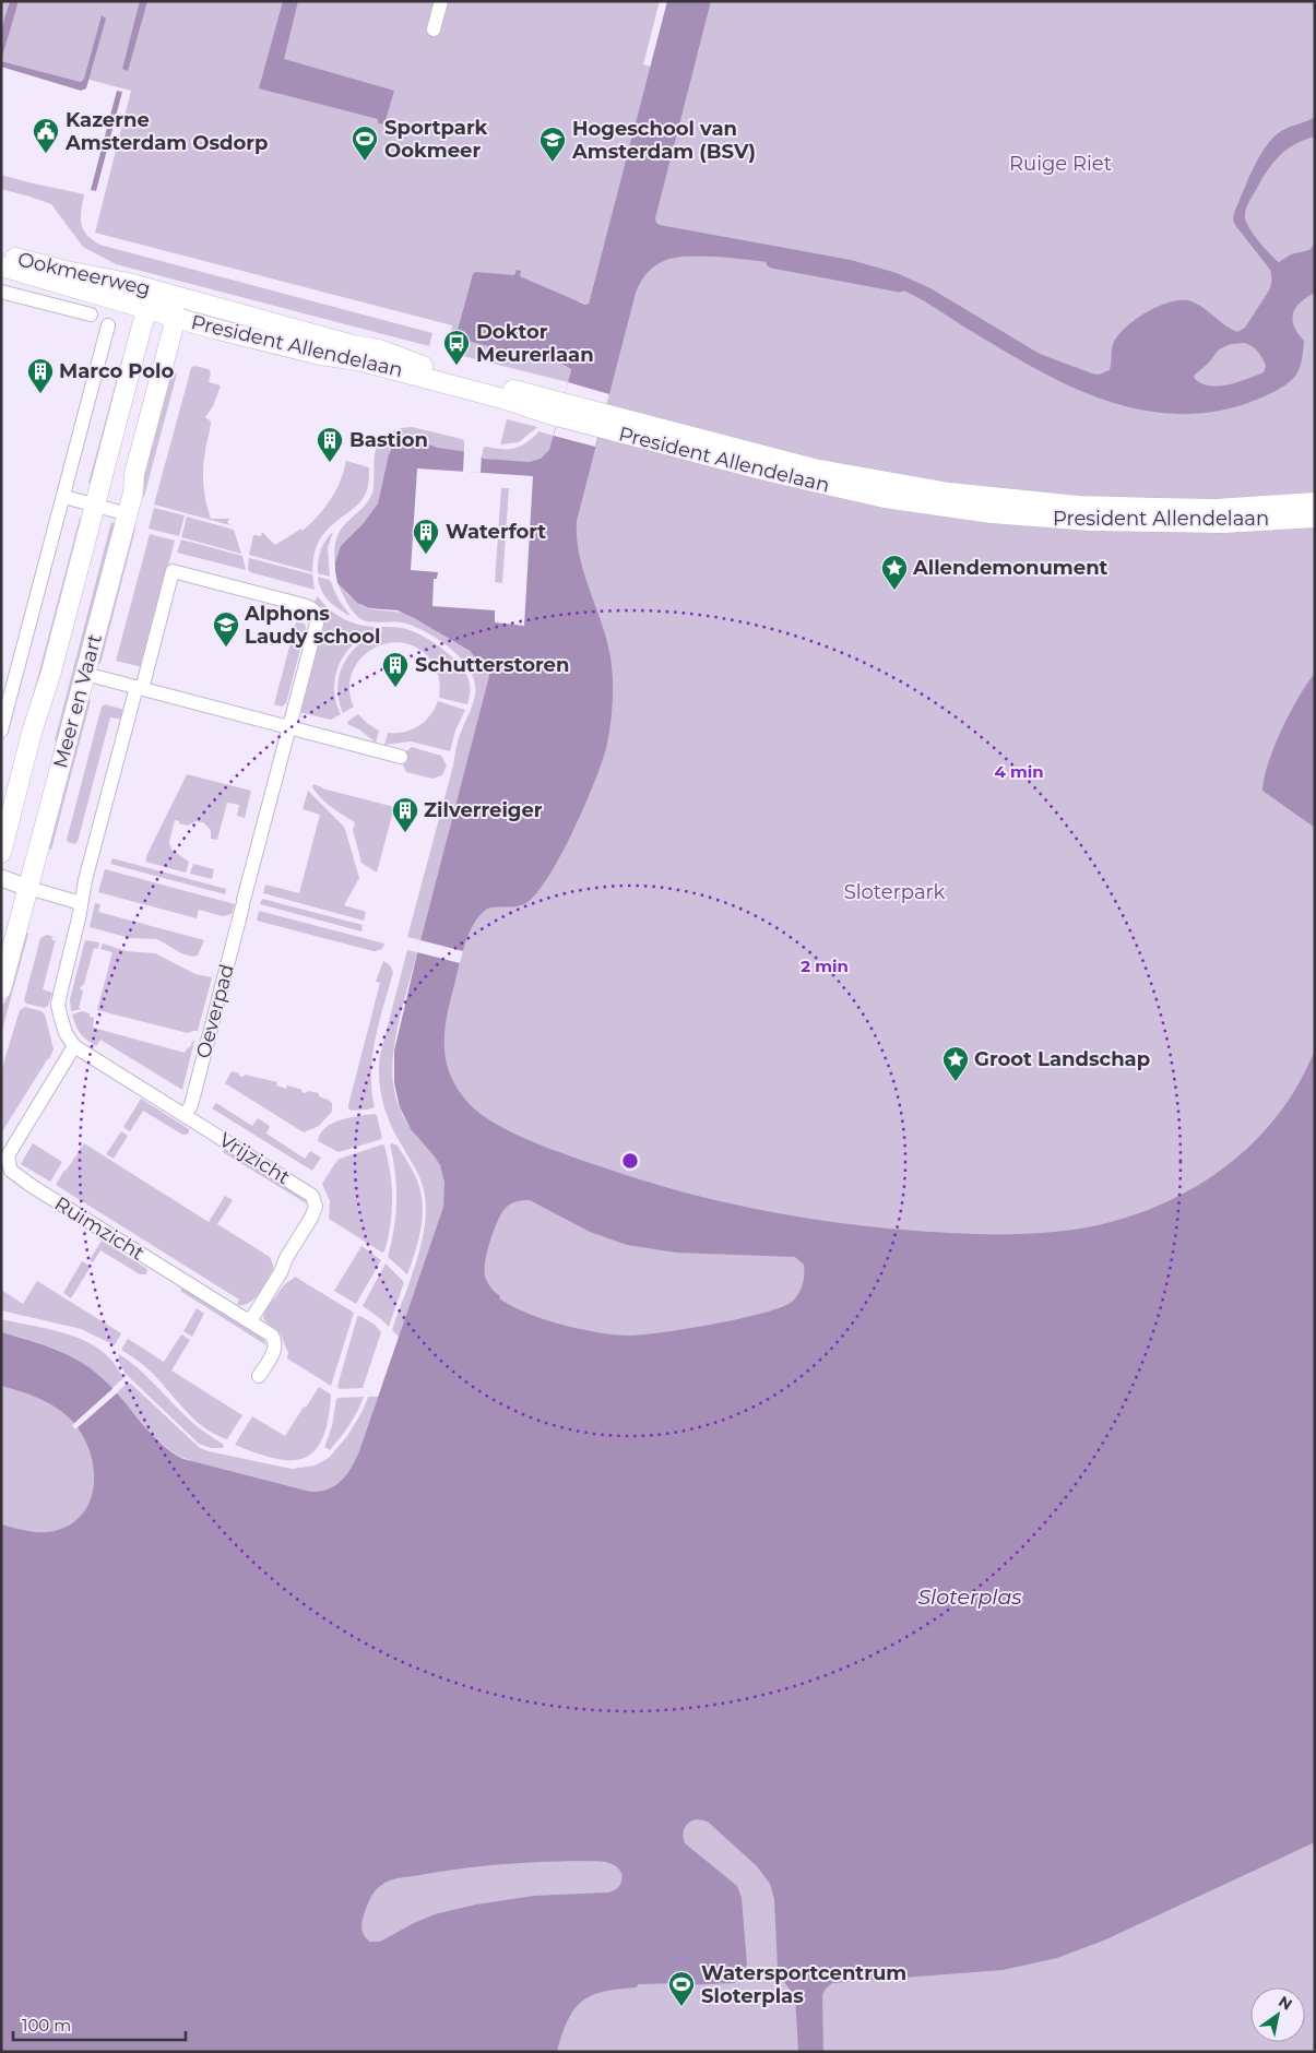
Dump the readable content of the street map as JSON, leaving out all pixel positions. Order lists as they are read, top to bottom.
{
  "streets": {
    "main road": ["Ookmeerweg", "President Allendelaan", "Meer en Vaart"],
    "street": ["Oeverpad", "Vrijzicht", "Ruimzicht"]
  },
  "crossings": [
    ["Ookmeerweg", "President Allendelaan"],
    ["Ookmeerweg", "Meer en Vaart"],
    ["President Allendelaan", "Meer en Vaart"],
    ["Oeverpad", "Vrijzicht"],
    ["Vrijzicht", "Ruimzicht"]
  ],
  "water": ["Sloterplas"],
  "parks": ["Ruige Riet", "Sloterpark"],
  "places": {
    "public building": ["Kazerne Amsterdam Osdorp"],
    "sports": ["Sportpark Ookmeer", "Watersportcentrum Sloterplas"],
    "school or university": ["Hogeschool van Amsterdam (BSV)", "Alphons Laudy school"],
    "bus stop": ["Doktor Meurerlaan"],
    "building": [
      "Marco Polo",
      "Bastion",
      "Waterfort",
      "Schutterstoren",
      "Zilverreiger"
    ],
    "place": ["Allendemonument", "Groot Landschap"]
  },
  "scale_bar": "100 m",
  "north": "top right",
  "rings": ["4 min", "2 min"]
}
